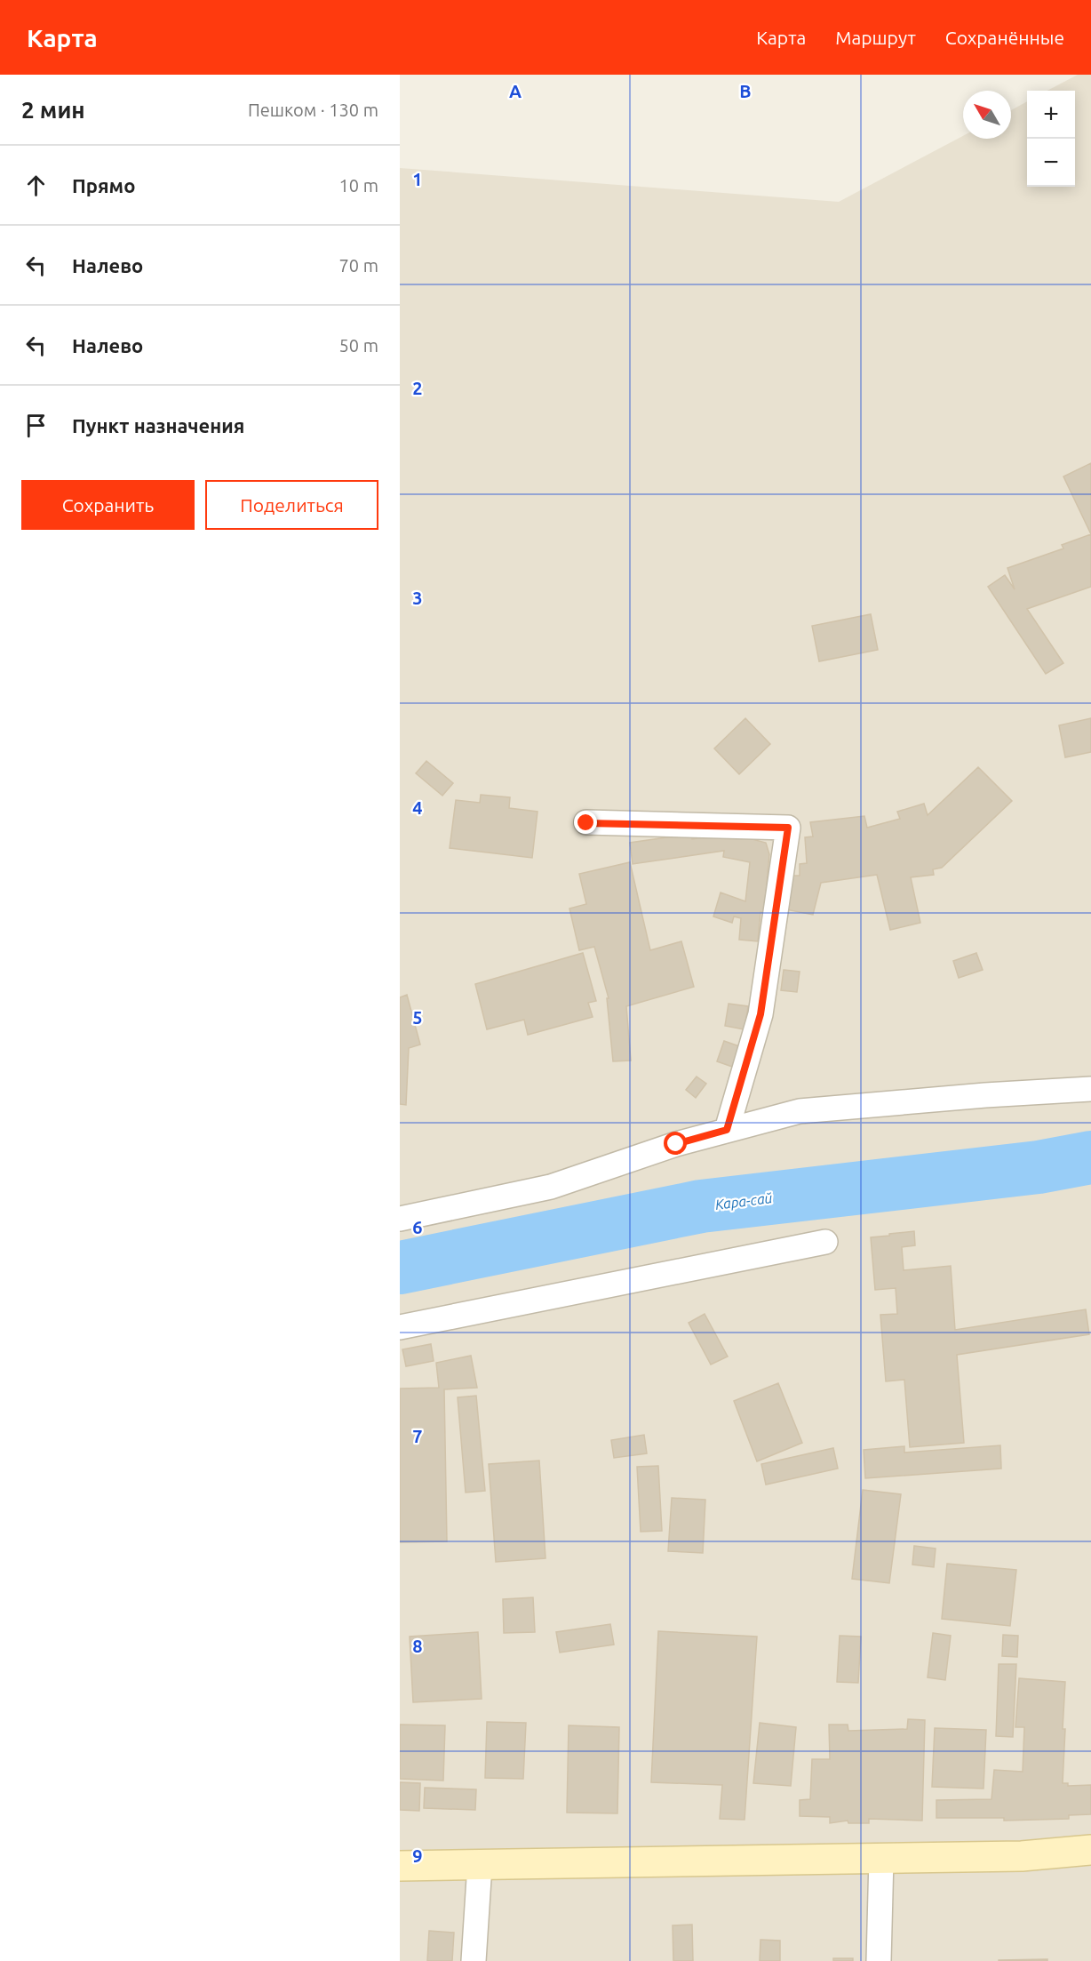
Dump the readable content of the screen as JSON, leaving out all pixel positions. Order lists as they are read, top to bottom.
{
  "water": ["Кара-сай"],
  "north": "top left",
  "page": {
    "header": "Карта",
    "nav": ["Карта", "Маршрут", "Сохранённые"],
    "heading": ["2 мин", "Пешком · 130 m"],
    "map_buttons": ["+", "−"],
    "list": [
      ["Прямо", "10 m"],
      ["Налево", "70 m"],
      ["Налево", "50 m"],
      "Пункт назначения"
    ],
    "buttons": ["Сохранить", "Поделиться"]
  },
  "grid": {
    "columns": ["A", "B"],
    "rows": [
      "1",
      "2",
      "3",
      "4",
      "5",
      "6",
      "7",
      "8",
      "9"
    ]
  }
}
